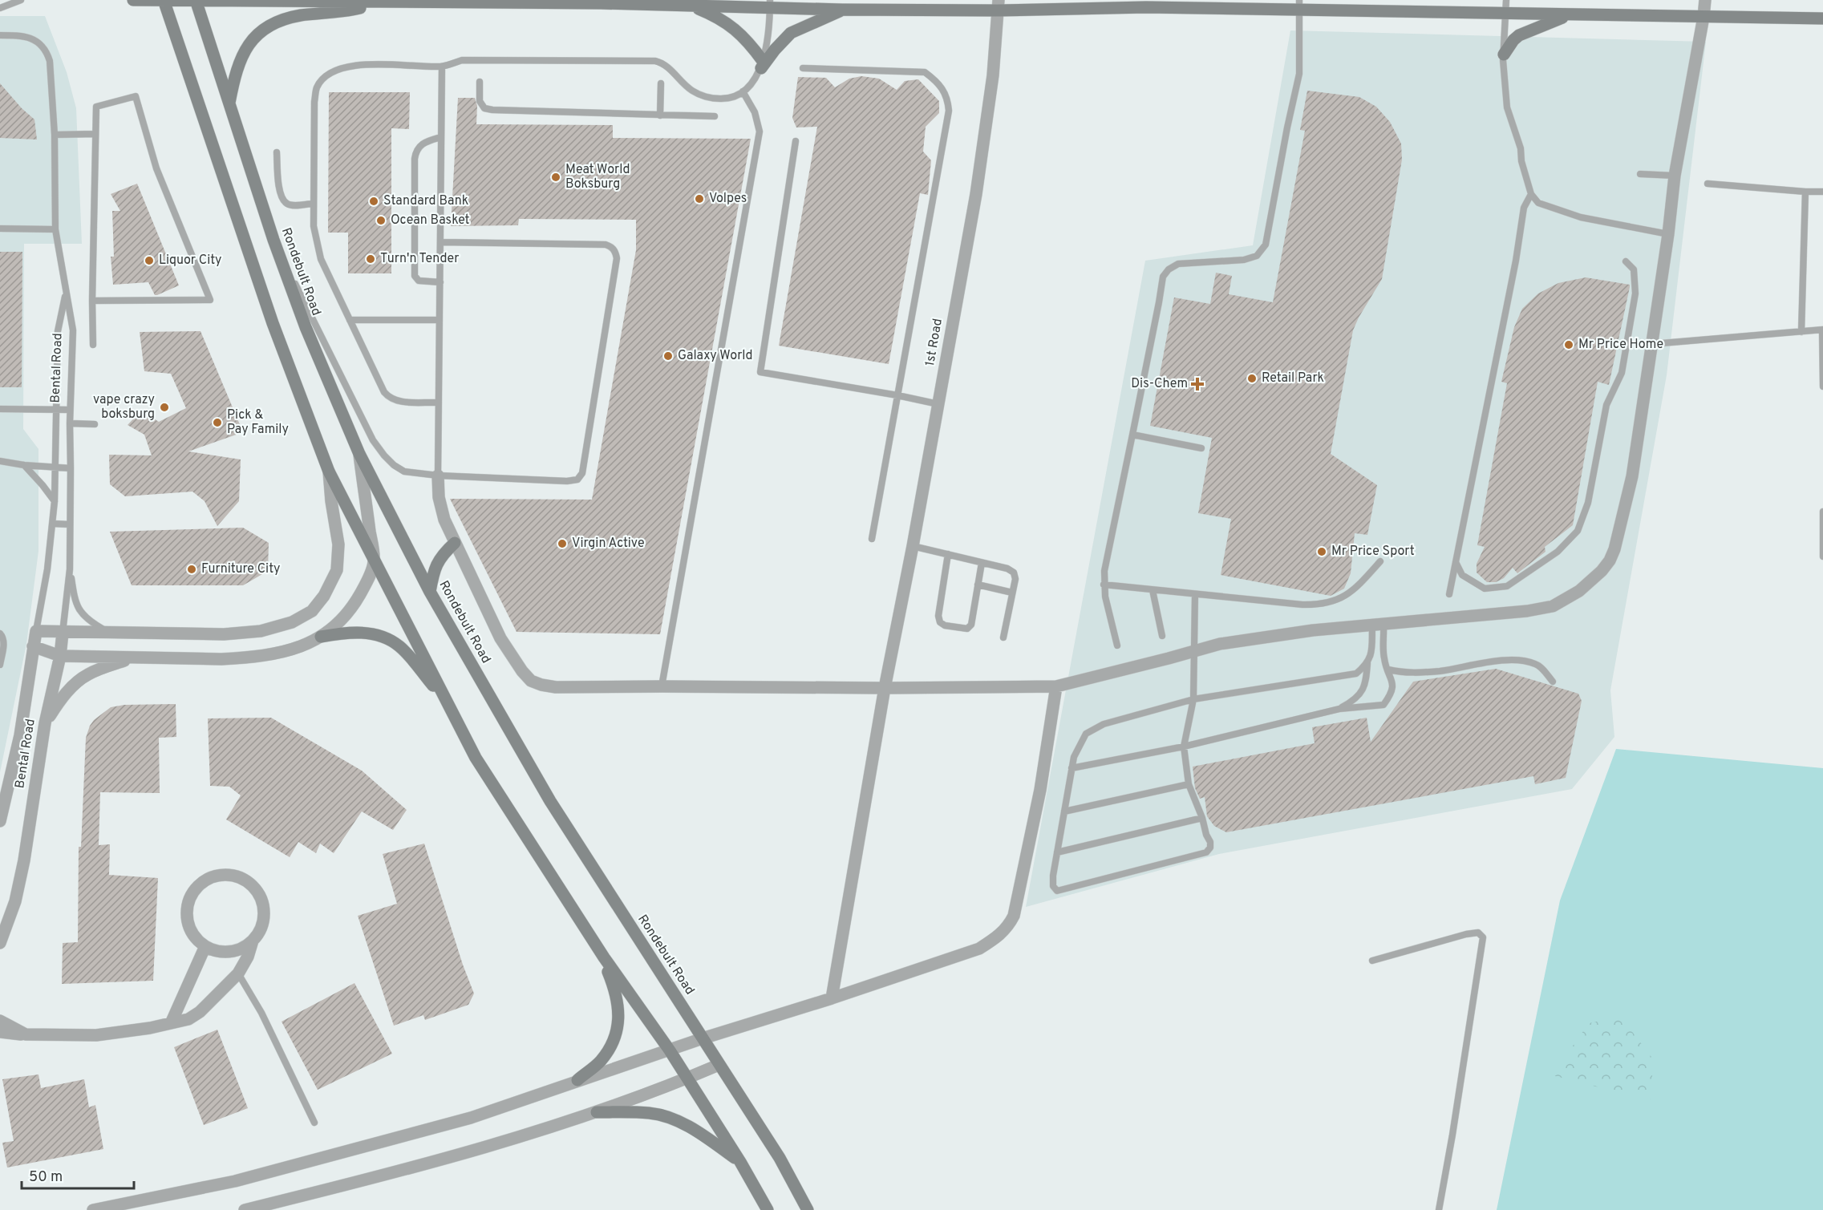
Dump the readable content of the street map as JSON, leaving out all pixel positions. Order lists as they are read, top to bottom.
{
  "streets": {
    "main road": ["Rondebult Road"],
    "street": ["1st Road", "Bental Road"]
  },
  "places": {
    "other": [
      "Meat World Boksburg",
      "Volpes",
      "Standard Bank",
      "Ocean Basket",
      "Turn'n Tender",
      "Liquor City",
      "Mr Price Home",
      "Galaxy World",
      "Retail Park",
      "vape crazy boksburg",
      "Pick & Pay Family",
      "Virgin Active",
      "Mr Price Sport",
      "Furniture City"
    ],
    "health": ["Dis-Chem"]
  },
  "scale_bar": "50 m"
}
